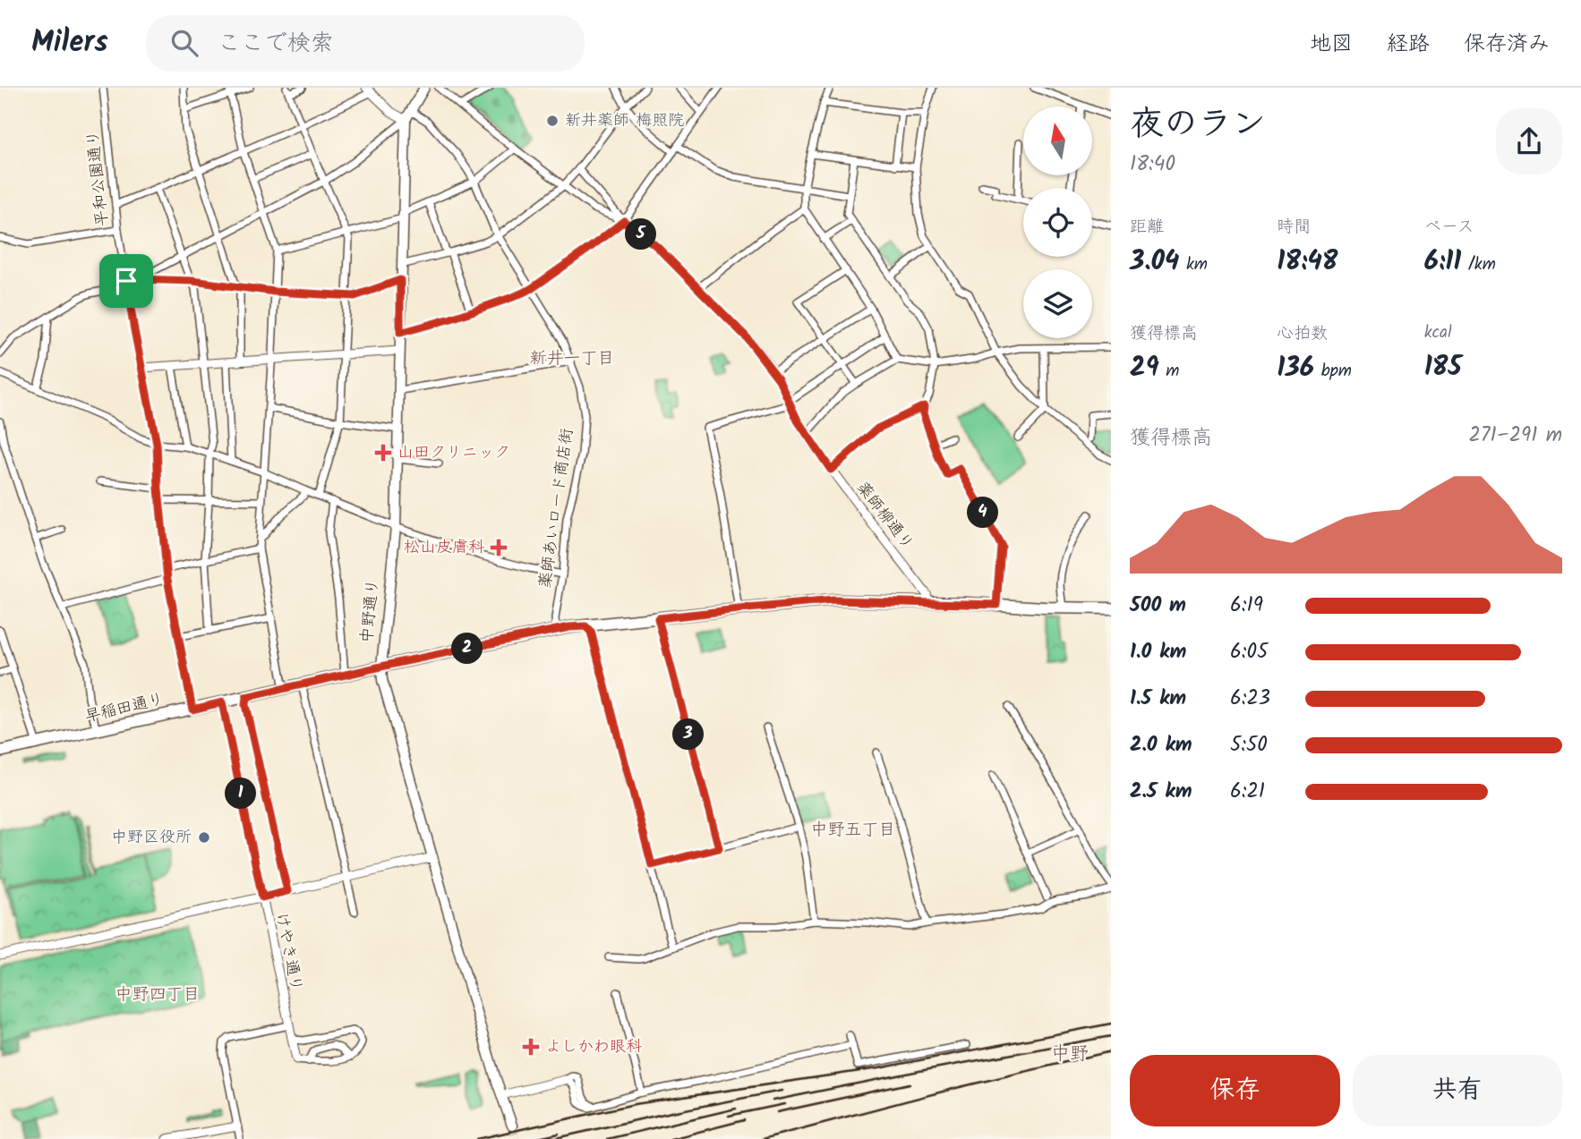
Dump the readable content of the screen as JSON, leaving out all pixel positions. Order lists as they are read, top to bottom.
{
  "streets": {
    "main road": ["中野通り", "早稲田通り"],
    "street": [
      "平和公園通り",
      "薬師あいロード商店街",
      "薬師柳通り",
      "けやき通り"
    ]
  },
  "crossings": [
    ["平和公園通り", "早稲田通り"],
    ["薬師あいロード商店街", "中野通り"],
    ["薬師あいロード商店街", "早稲田通り"],
    ["薬師柳通り", "早稲田通り"],
    ["中野通り", "早稲田通り"],
    ["早稲田通り", "けやき通り"]
  ],
  "districts": [
    "新井一丁目",
    "中野五丁目",
    "中野四丁目",
    "中野"
  ],
  "places": {
    "other": ["新井薬師 梅照院", "中野区役所"],
    "health": ["山田クリニック", "松山皮膚科", "よしかわ眼科"]
  },
  "north": "top",
  "page": {
    "header": "Milers",
    "search": "ここで検索",
    "nav": ["地図", "経路", "保存済み"],
    "heading": ["夜のラン", "18:40"],
    "stats": [
      ["距離", "3.04 km"],
      ["時間", "18:48"],
      ["ペース", "6:11 /km"],
      ["獲得標高", "29 m"],
      ["心拍数", "136 bpm"],
      ["kcal", "185"]
    ],
    "pins": [
      "5",
      "4",
      "2",
      "3",
      "1"
    ],
    "chart": ["獲得標高", "271–291 m"],
    "list": [
      {
        "name": "500 m",
        "note": "6:19"
      },
      {
        "name": "1.0 km",
        "note": "6:05"
      },
      {
        "name": "1.5 km",
        "note": "6:23"
      },
      {
        "name": "2.0 km",
        "note": "5:50"
      },
      {
        "name": "2.5 km",
        "note": "6:21"
      }
    ],
    "buttons": ["保存", "共有"]
  }
}
